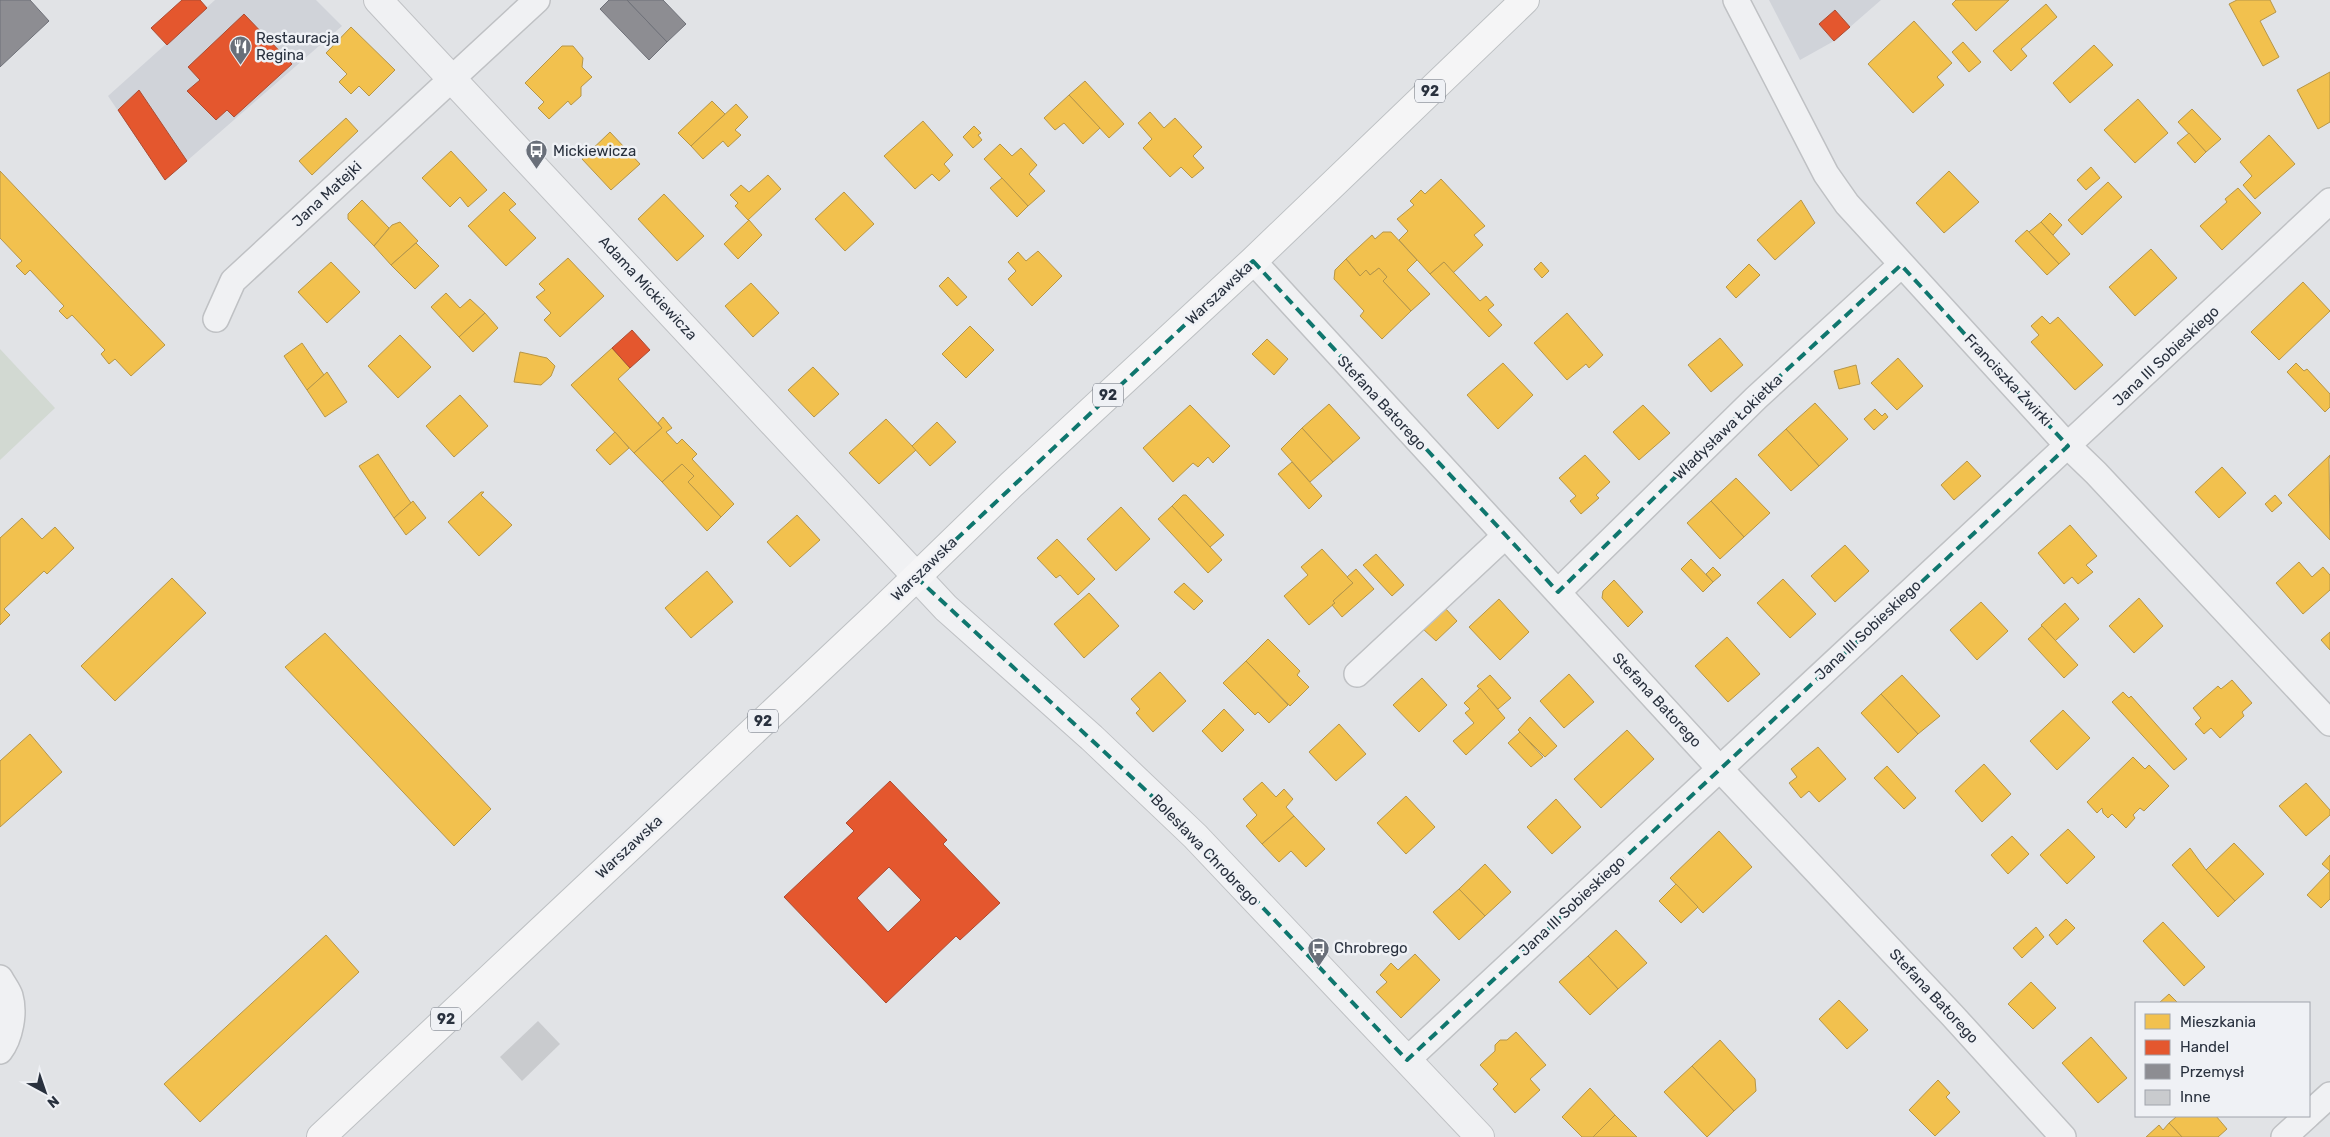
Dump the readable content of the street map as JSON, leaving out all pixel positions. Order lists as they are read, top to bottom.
{
  "streets": {
    "main road": ["92", "Warszawska"],
    "street": [
      "Jana Matejki",
      "Adama Mickiewicza",
      "Jana III Sobieskiego",
      "Franciszka Żwirki",
      "Stefana Batorego",
      "Władysława Łokietka",
      "Bolesława Chrobrego"
    ]
  },
  "crossings": [
    ["Jana Matejki", "Adama Mickiewicza"],
    ["Adama Mickiewicza", "Warszawska"],
    ["Adama Mickiewicza", "Bolesława Chrobrego"],
    ["Warszawska", "Stefana Batorego"],
    ["Warszawska", "Bolesława Chrobrego"],
    ["Jana III Sobieskiego", "Franciszka Żwirki"],
    ["Jana III Sobieskiego", "Stefana Batorego"],
    ["Jana III Sobieskiego", "Bolesława Chrobrego"],
    ["Franciszka Żwirki", "Władysława Łokietka"],
    ["Stefana Batorego", "Władysława Łokietka"]
  ],
  "places": {
    "restaurant": ["Restauracja Regina"],
    "bus stop": ["Mickiewicza", "Chrobrego"]
  },
  "legend": [
    "Mieszkania",
    "Handel",
    "Przemysł",
    "Inne"
  ],
  "north": "bottom right"
}
